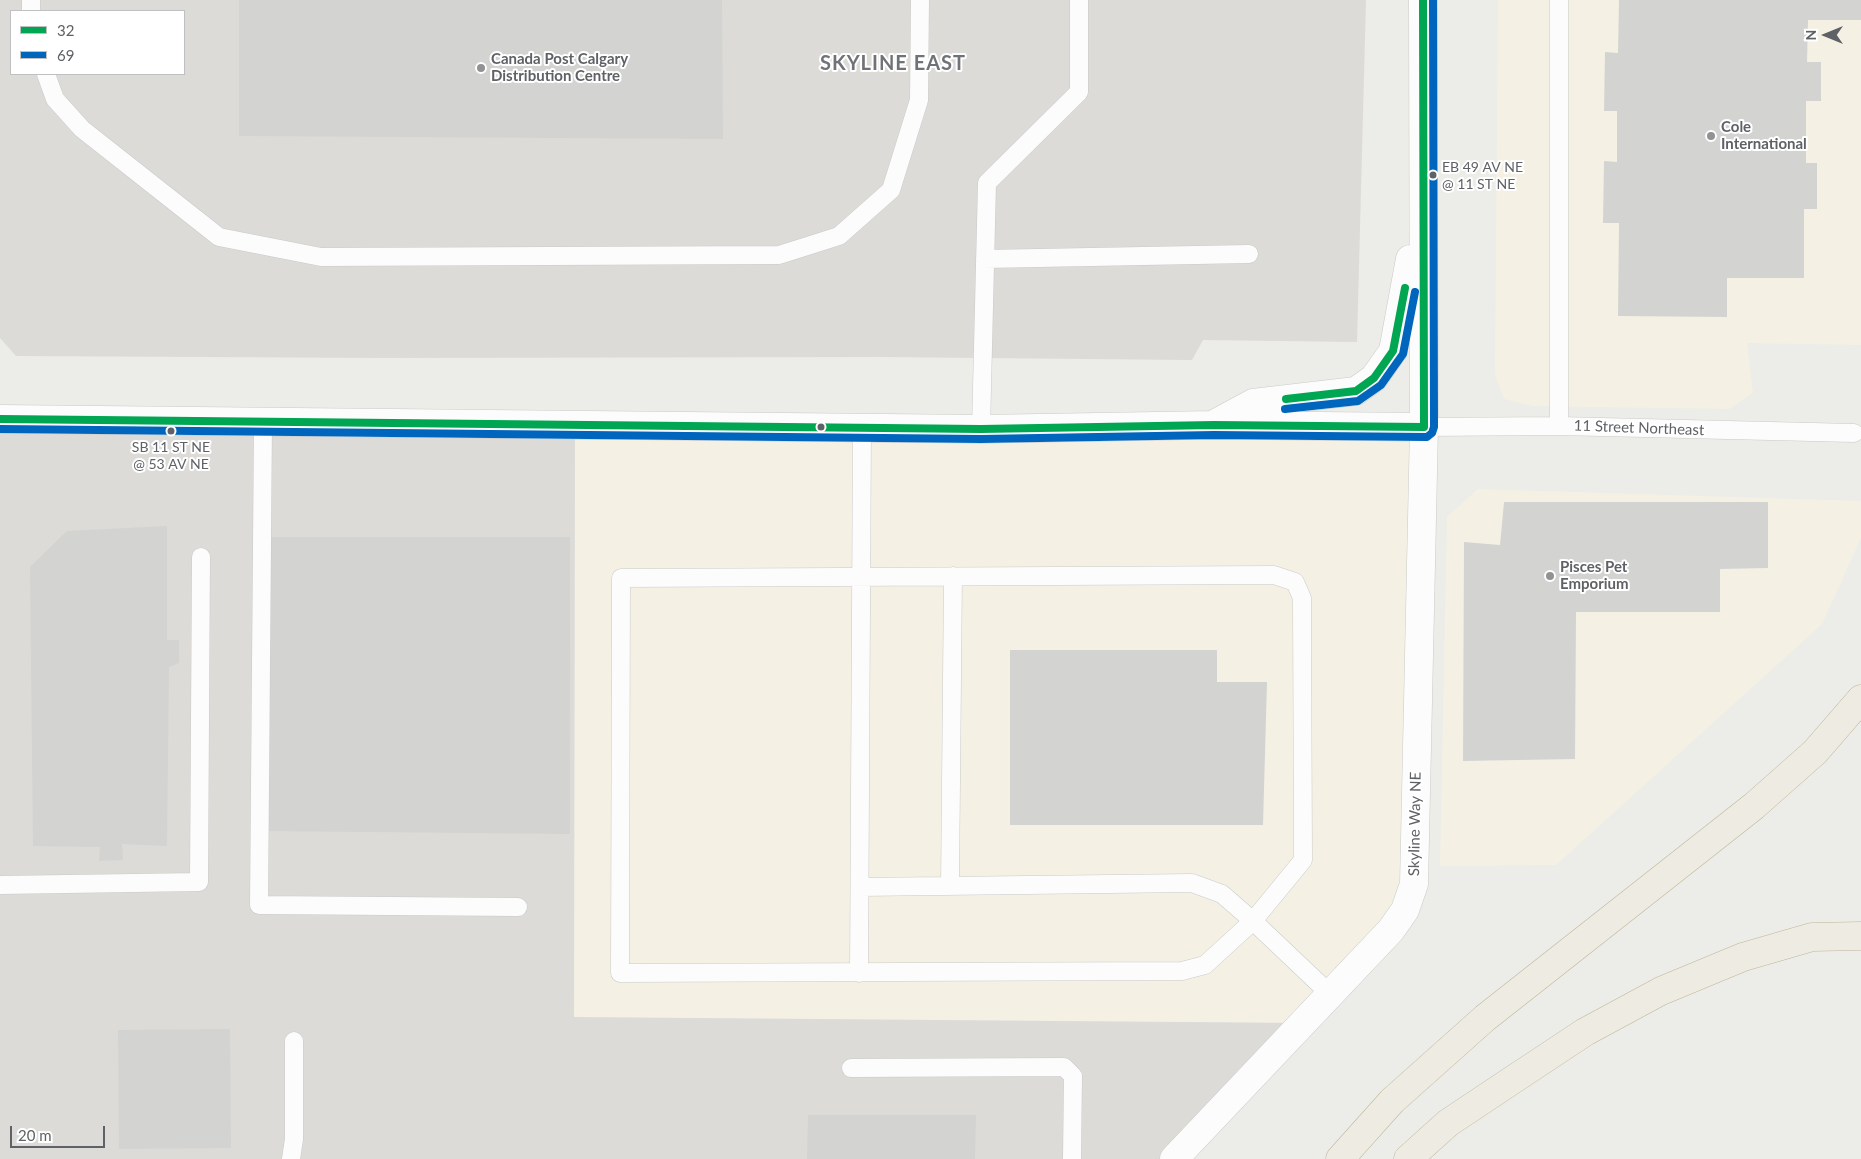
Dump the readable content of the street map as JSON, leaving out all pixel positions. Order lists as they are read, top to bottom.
{
  "streets": {
    "street": ["Skyline Way NE"],
    "lane": ["11 Street Northeast"]
  },
  "crossings": [
    ["11 Street Northeast", "Skyline Way NE"]
  ],
  "districts": ["SKYLINE EAST"],
  "places": [
    "Canada Post Calgary Distribution Centre",
    "Cole International",
    "EB 49 AV NE @ 11 ST NE",
    "SB 11 ST NE @ 53 AV NE",
    "Pisces Pet Emporium"
  ],
  "lines": ["transit line 32", "transit line 69"],
  "legend": ["32", "69"],
  "scale_bar": "20 m",
  "north": "left"
}
